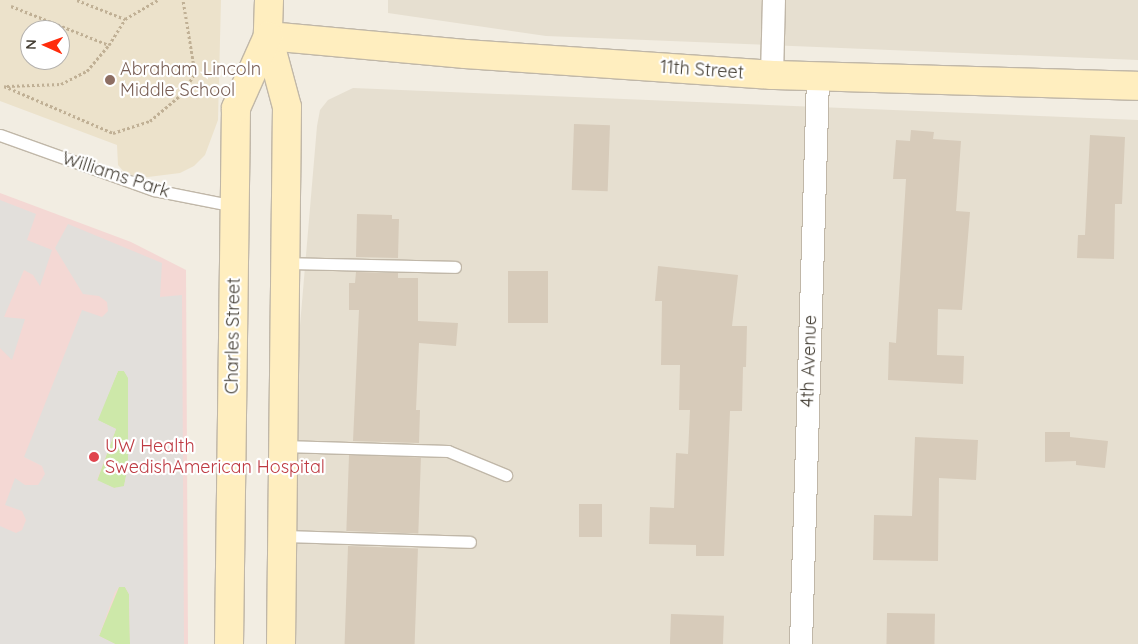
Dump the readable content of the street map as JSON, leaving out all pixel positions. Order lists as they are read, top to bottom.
{
  "streets": {
    "main road": ["11th Street", "Charles Street"],
    "street": ["4th Avenue"],
    "lane": ["Williams Park"]
  },
  "crossings": [
    ["11th Street", "Charles Street"],
    ["11th Street", "4th Avenue"],
    ["Williams Park", "Charles Street"]
  ],
  "places": ["Abraham Lincoln Middle School", "UW Health SwedishAmerican Hospital"],
  "north": "left"
}
